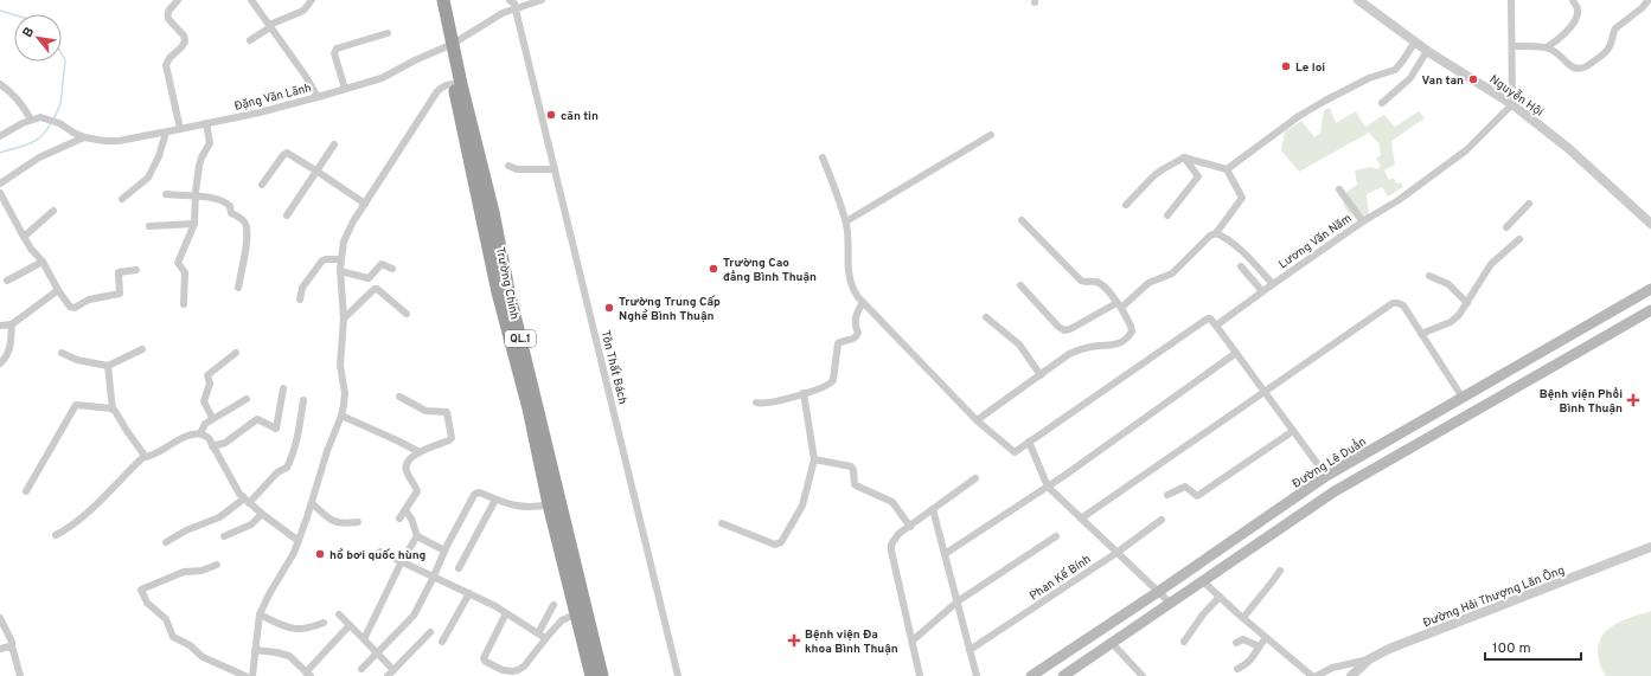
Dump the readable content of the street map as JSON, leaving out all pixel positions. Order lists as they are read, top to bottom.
{
  "streets": {
    "highway": ["Trường Chinh", "QL.1"],
    "main road": ["Đường Lê Duẩn"],
    "street": [
      "Nguyễn Hội",
      "Đặng Văn Lãnh",
      "Lương Văn Năm",
      "Tôn Thất Bách",
      "Phan Kế Bính",
      "Đường Hải Thượng Lãn Ông"
    ]
  },
  "crossings": [
    ["Nguyễn Hội", "Lương Văn Năm"],
    ["Đặng Văn Lãnh", "Trường Chinh"],
    ["Đặng Văn Lãnh", "Tôn Thất Bách"]
  ],
  "places": {
    "other": [
      "Le loi",
      "Van tan",
      "căn tin",
      "Trường Cao đẳng Bình Thuận",
      "Trường Trung Cấp Nghề Bình Thuận",
      "hồ bơi quốc hùng"
    ],
    "health": ["Bệnh viện Phổi Bình Thuận", "Bệnh viện Đa khoa Bình Thuận"]
  },
  "scale_bar": "100 m",
  "north": "top left"
}
